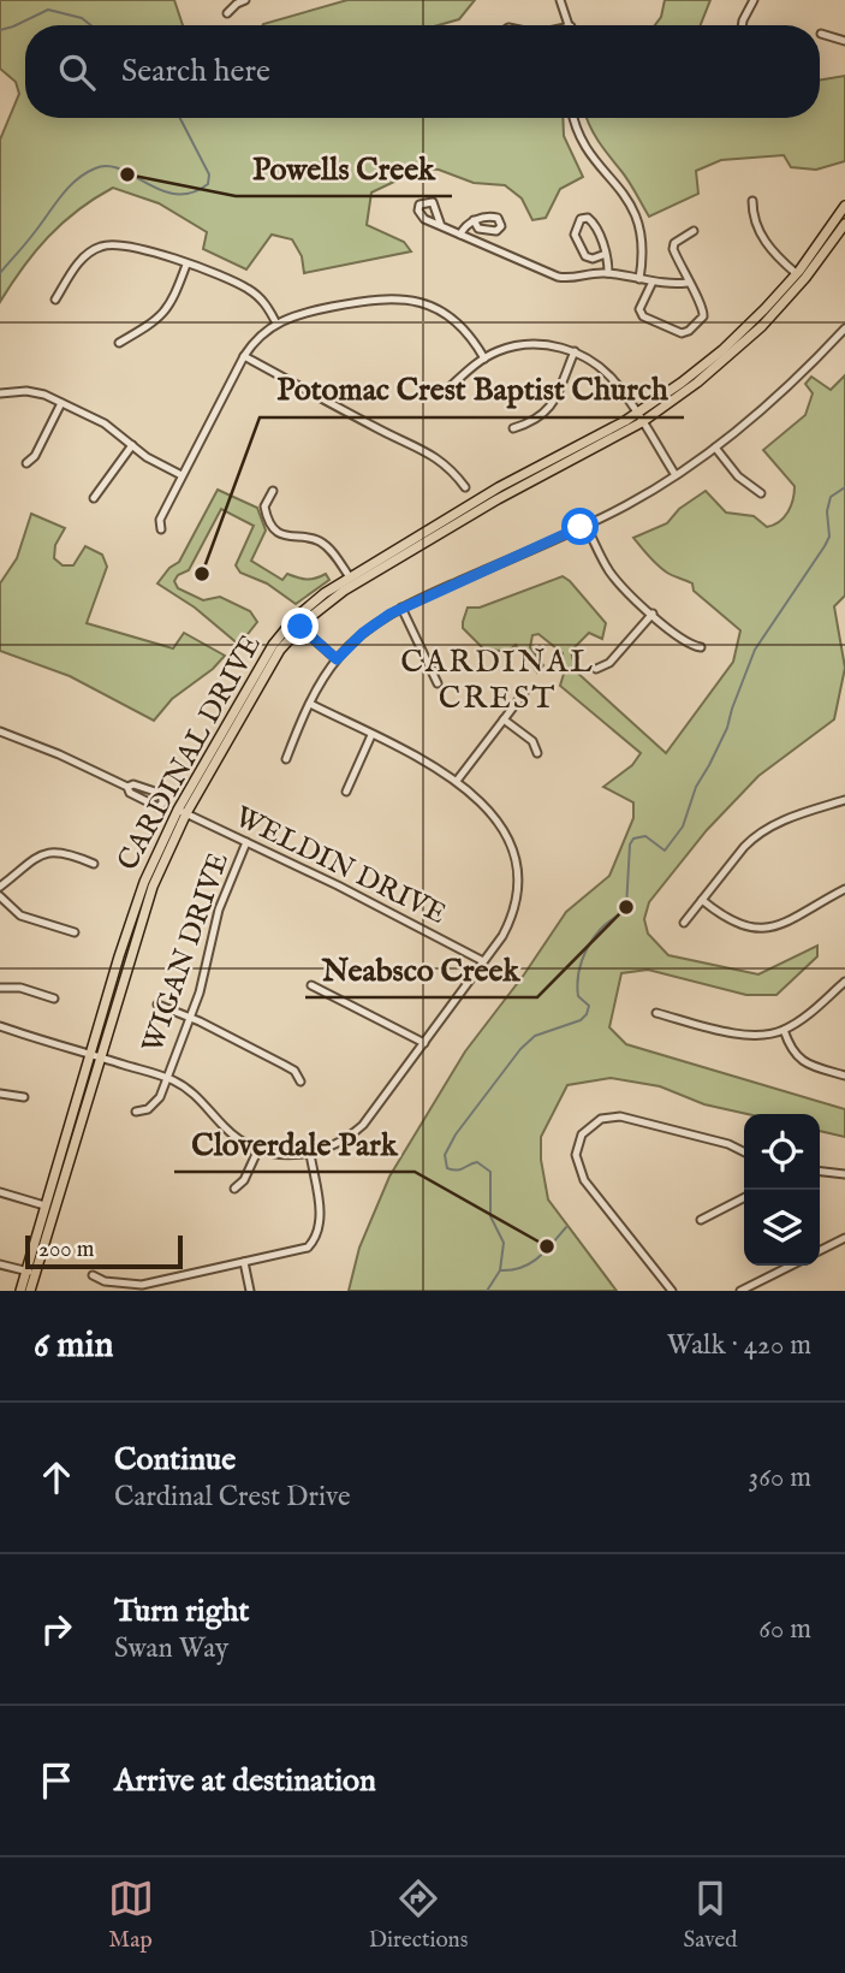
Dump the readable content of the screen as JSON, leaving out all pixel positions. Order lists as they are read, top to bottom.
{
  "streets": {
    "main road": ["CARDINAL DRIVE"],
    "street": ["WELDIN DRIVE", "WIGAN DRIVE"]
  },
  "crossings": [
    ["CARDINAL DRIVE", "WELDIN DRIVE"],
    ["WELDIN DRIVE", "WIGAN DRIVE"]
  ],
  "districts": ["CARDINAL CREST"],
  "places": [
    "Powells Creek",
    "Potomac Crest Baptist Church",
    "Neabsco Creek",
    "Cloverdale Park"
  ],
  "scale_bar": "200 m",
  "page": {
    "search": "Search here",
    "scale": "200 m",
    "heading": ["6 min", "Walk · 420 m"],
    "list": [
      ["Continue", "Cardinal Crest Drive", "360 m"],
      ["Turn right", "Swan Way", "60 m"],
      "Arrive at destination"
    ],
    "nav": ["Map", "Directions", "Saved"]
  }
}
